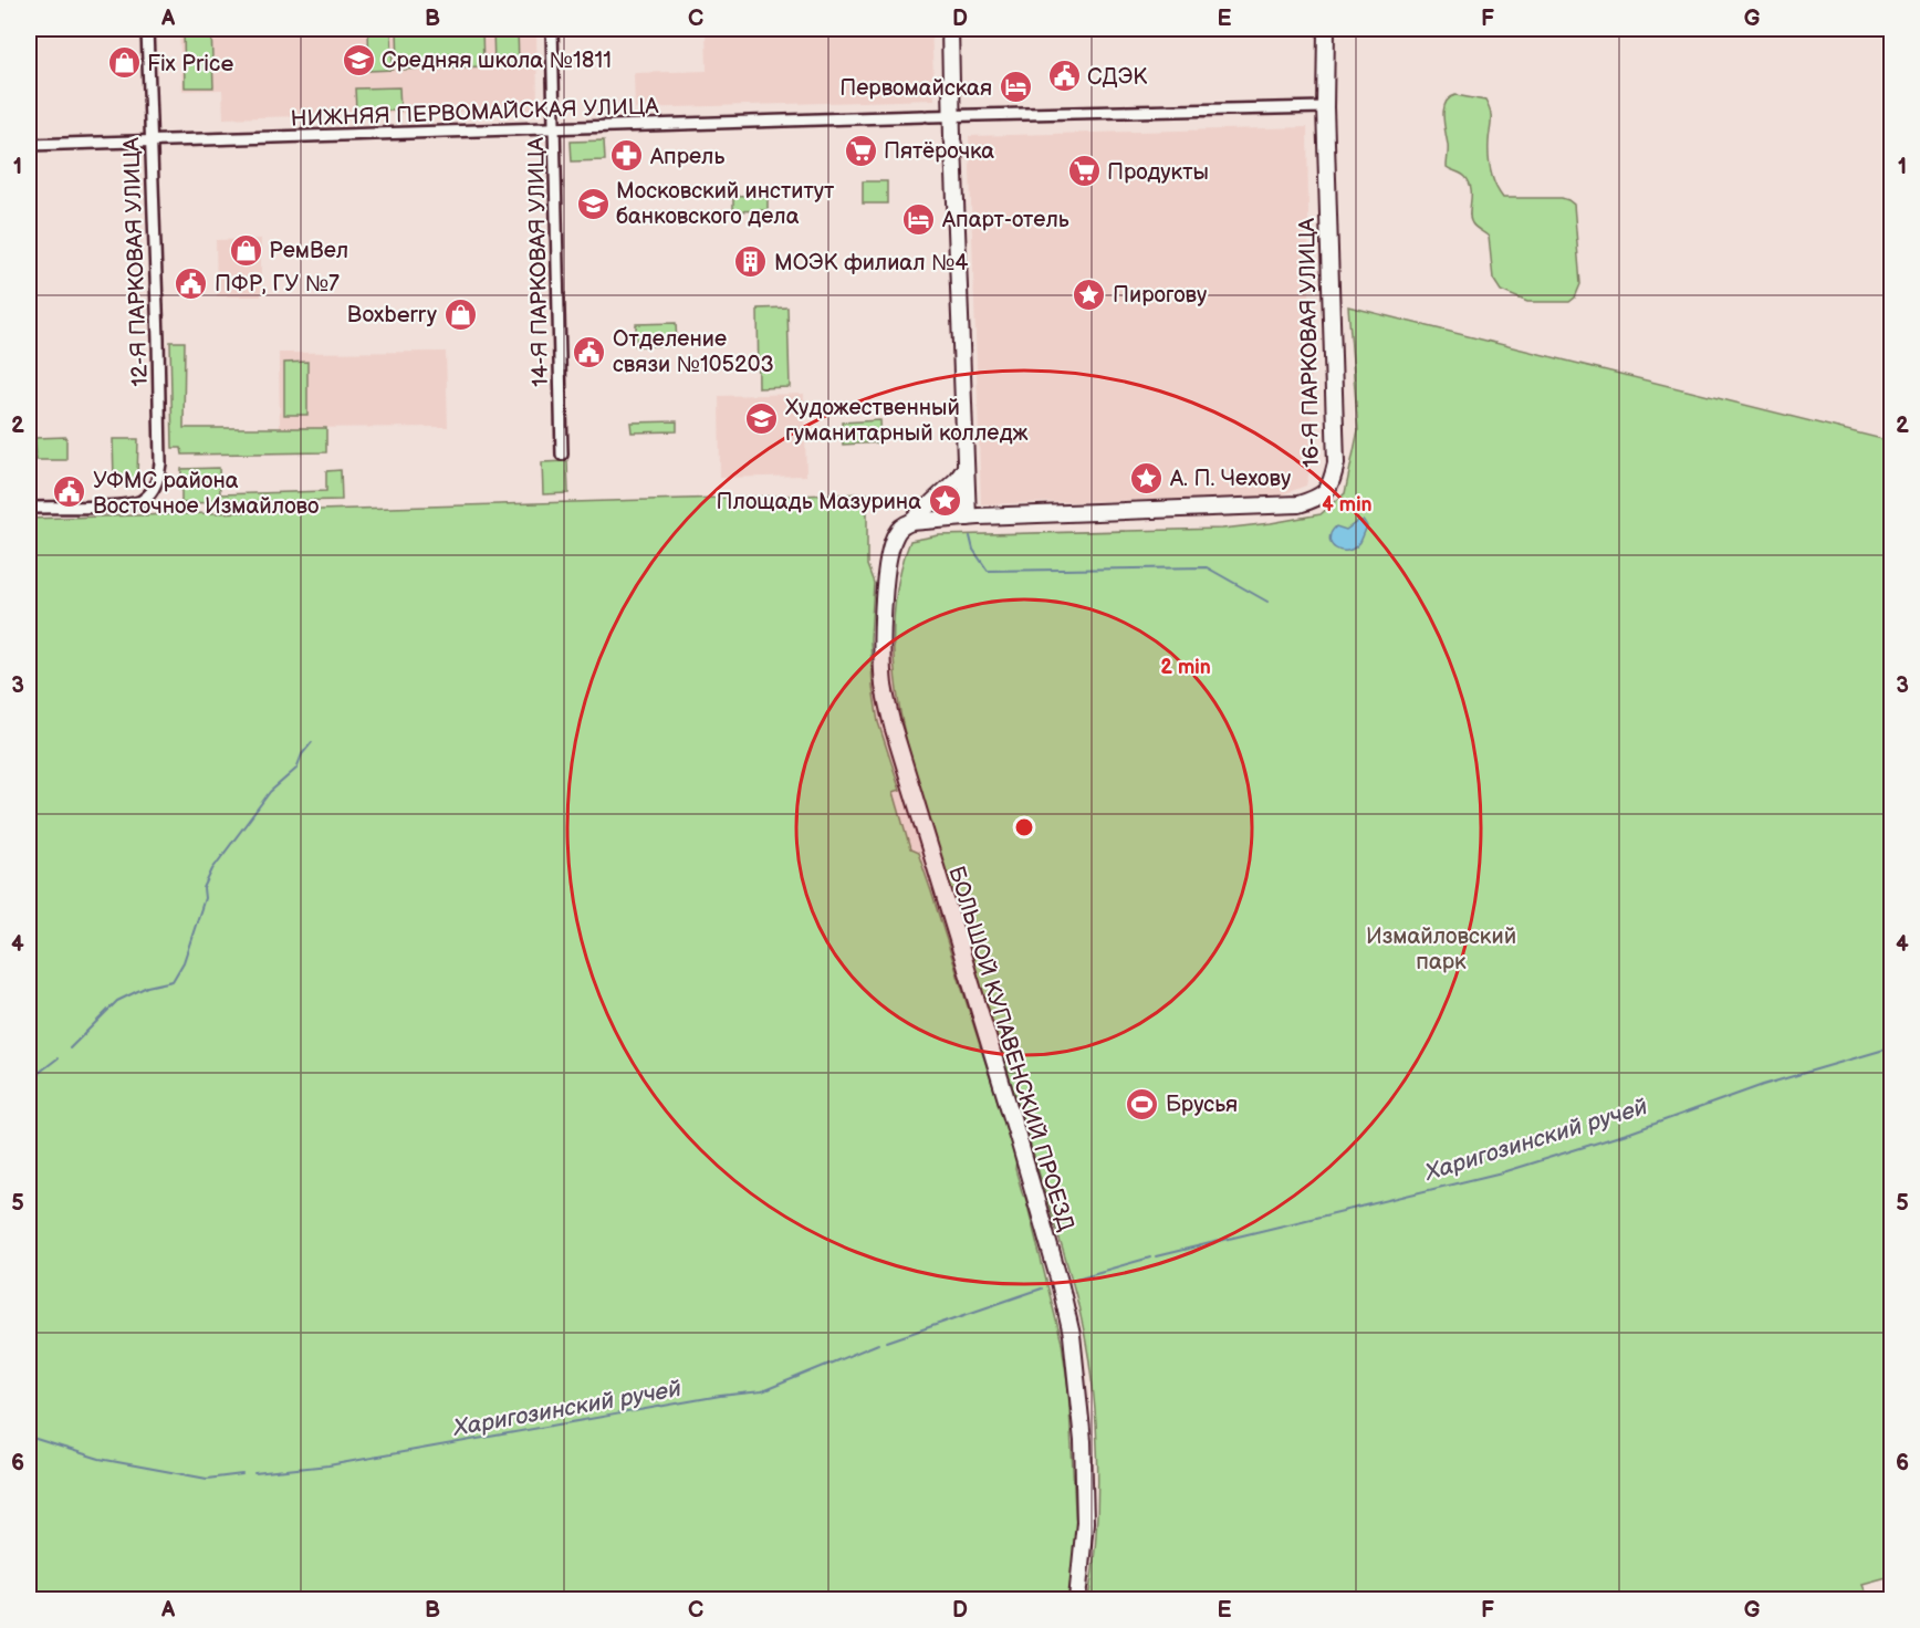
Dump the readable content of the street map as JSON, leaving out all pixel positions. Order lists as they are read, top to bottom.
{
  "streets": {
    "main road": ["16-Я ПАРКОВАЯ УЛИЦА", "БОЛЬШОЙ КУПАВЕНСКИЙ ПРОЕЗД"],
    "street": ["НИЖНЯЯ ПЕРВОМАЙСКАЯ УЛИЦА", "12-Я ПАРКОВАЯ УЛИЦА", "14-Я ПАРКОВАЯ УЛИЦА"]
  },
  "crossings": [
    ["НИЖНЯЯ ПЕРВОМАЙСКАЯ УЛИЦА", "12-Я ПАРКОВАЯ УЛИЦА"],
    ["НИЖНЯЯ ПЕРВОМАЙСКАЯ УЛИЦА", "14-Я ПАРКОВАЯ УЛИЦА"],
    ["НИЖНЯЯ ПЕРВОМАЙСКАЯ УЛИЦА", "16-Я ПАРКОВАЯ УЛИЦА"]
  ],
  "water": ["Харигозинский ручей"],
  "parks": ["Измайловский парк"],
  "places": {
    "school or university": ["Средняя школа №1811", "Московский институт банковского дела", "Художественный гуманитарный колледж"],
    "shop": ["Fix Price", "РемВел", "Boxberry"],
    "public building": [
      "СДЭК",
      "ПФР, ГУ №7",
      "Отделение связи №105203",
      "УФМС района Восточное Измайлово"
    ],
    "hotel": ["Первомайская", "Апарт-отель"],
    "supermarket": ["Пятёрочка", "Продукты"],
    "pharmacy": ["Апрель"],
    "building": ["МОЭК филиал №4"],
    "place": ["Пирогову", "А. П. Чехову", "Площадь Мазурина"],
    "sports": ["Брусья"]
  },
  "grid": {
    "columns": [
      "A",
      "B",
      "C",
      "D",
      "E",
      "F",
      "G"
    ],
    "rows": [
      "1",
      "2",
      "3",
      "4",
      "5",
      "6"
    ]
  },
  "rings": ["4 min", "2 min"]
}
